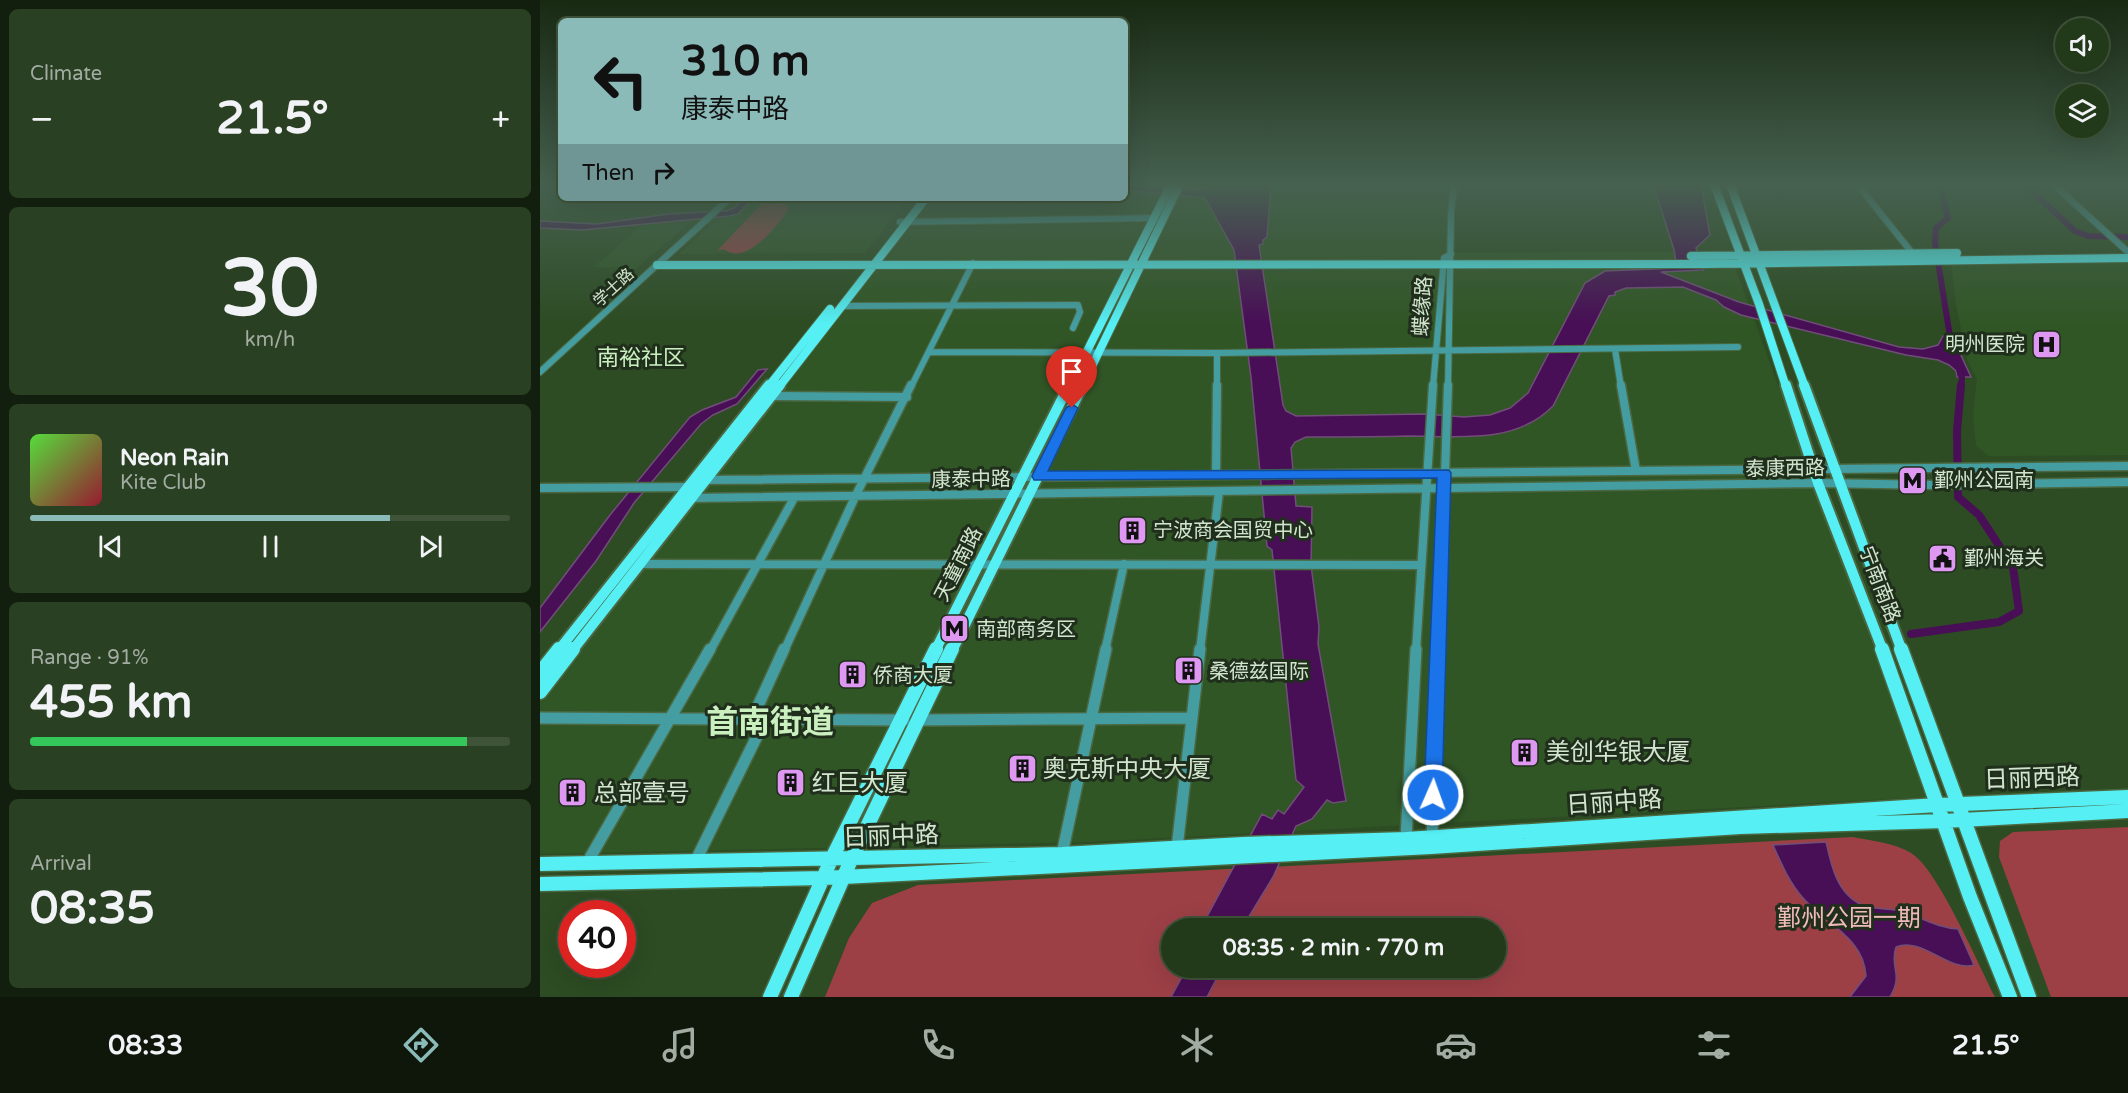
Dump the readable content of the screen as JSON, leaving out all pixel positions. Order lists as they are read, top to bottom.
{
  "streets": {
    "main road": [
      "天童南路",
      "宁南南路",
      "日丽西路",
      "日丽中路"
    ],
    "street": [
      "学士路",
      "蝶缘路",
      "泰康西路",
      "康泰中路"
    ]
  },
  "crossings": [
    ["蝶缘路", "泰康西路"],
    ["蝶缘路", "康泰中路"],
    ["蝶缘路", "日丽中路"],
    ["泰康西路", "康泰中路"],
    ["泰康西路", "宁南南路"],
    ["康泰中路", "天童南路"],
    ["天童南路", "日丽中路"],
    ["宁南南路", "日丽西路"],
    ["宁南南路", "日丽中路"],
    ["日丽西路", "日丽中路"]
  ],
  "districts": ["南裕社区", "首南街道"],
  "parks": ["鄞州公园一期"],
  "places": {
    "hospital": ["明州医院"],
    "metro station": ["鄞州公园南", "南部商务区"],
    "building": [
      "宁波商会国贸中心",
      "桑德兹国际",
      "侨商大厦",
      "美创华银大厦",
      "奥克斯中央大厦",
      "红巨大厦",
      "总部壹号"
    ],
    "public building": ["鄞州海关"]
  },
  "page": {
    "tile": [
      "Climate",
      ["30", "km/h"],
      ["Range · 91%", "455 km"],
      ["Arrival", "08:35"]
    ],
    "turn": ["310 m", "康泰中路"],
    "heat": ["−", "21.5°", "+"],
    "then": "Then",
    "song": ["Neon Rain", "Kite Club"],
    "limit": "40",
    "trip": "08:35 · 2 min · 770 m",
    "tabs": ["08:33", "21.5°"]
  }
}
